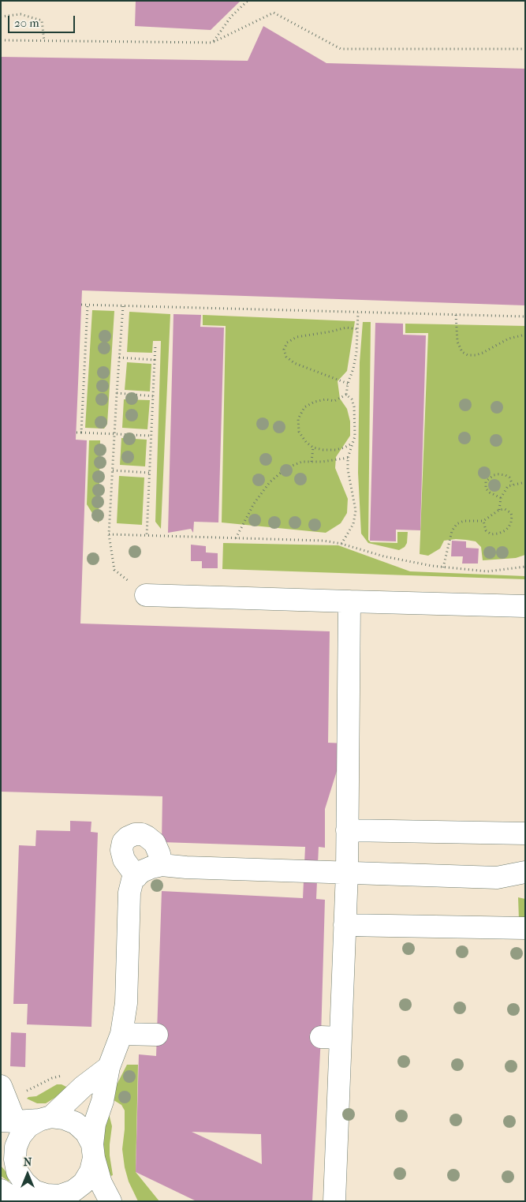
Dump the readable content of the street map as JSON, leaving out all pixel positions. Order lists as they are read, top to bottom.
{
  "scale_bar": "20 m",
  "north": "top"
}
